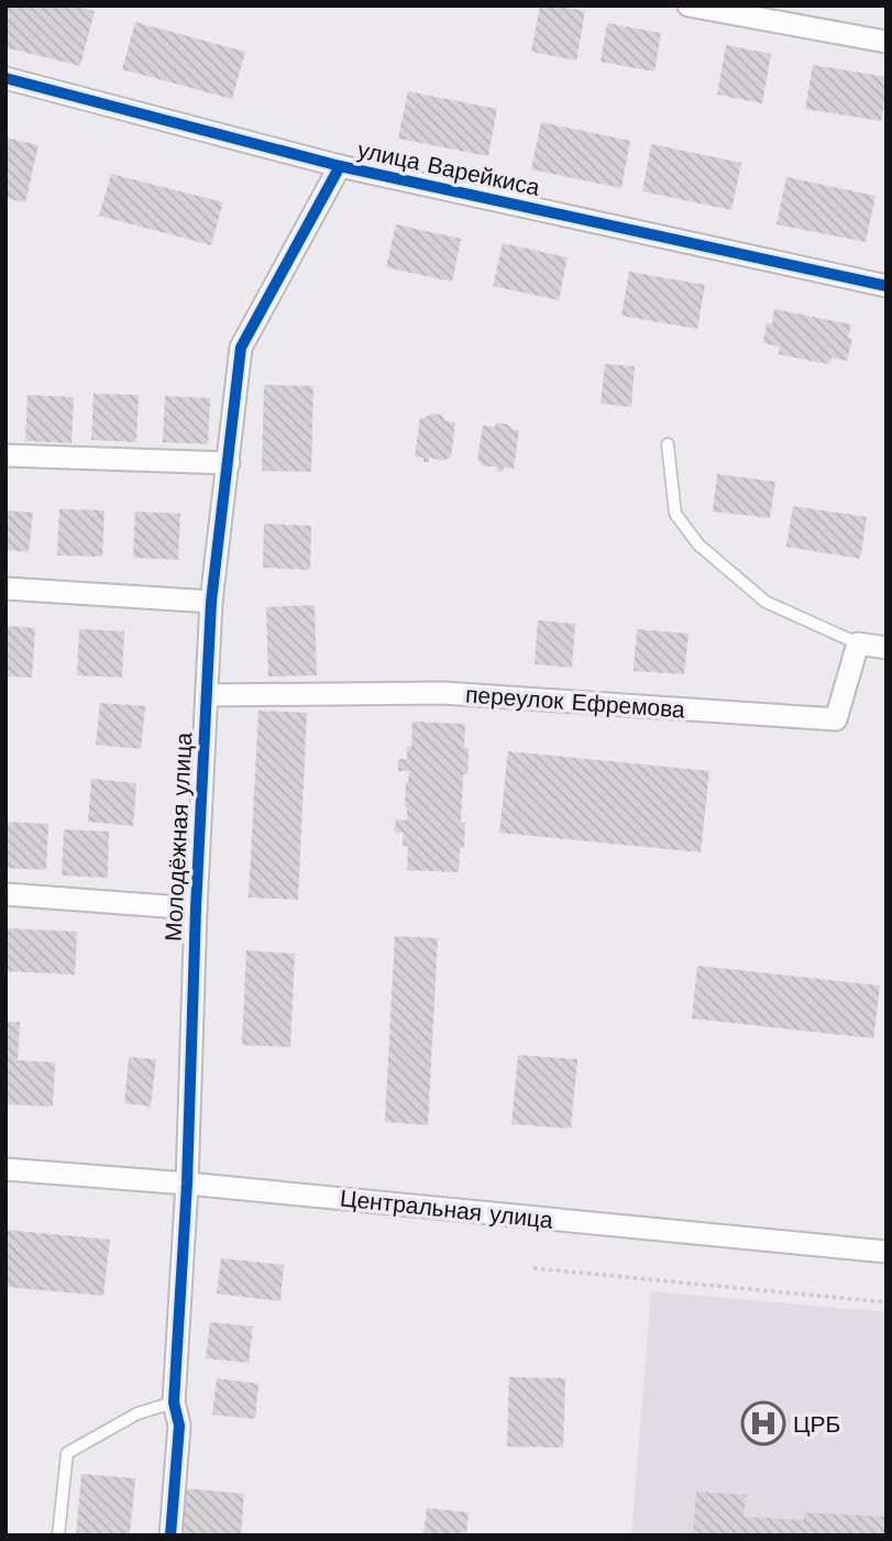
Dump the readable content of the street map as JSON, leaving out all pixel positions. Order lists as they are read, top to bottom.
{
  "streets": {
    "street": [
      "улица Варейкиса",
      "переулок Ефремова",
      "Молодёжная улица",
      "Центральная улица"
    ]
  },
  "crossings": [
    ["улица Варейкиса", "Молодёжная улица"],
    ["переулок Ефремова", "Молодёжная улица"],
    ["Молодёжная улица", "Центральная улица"]
  ],
  "places": {
    "hospital": ["ЦРБ"]
  }
}
